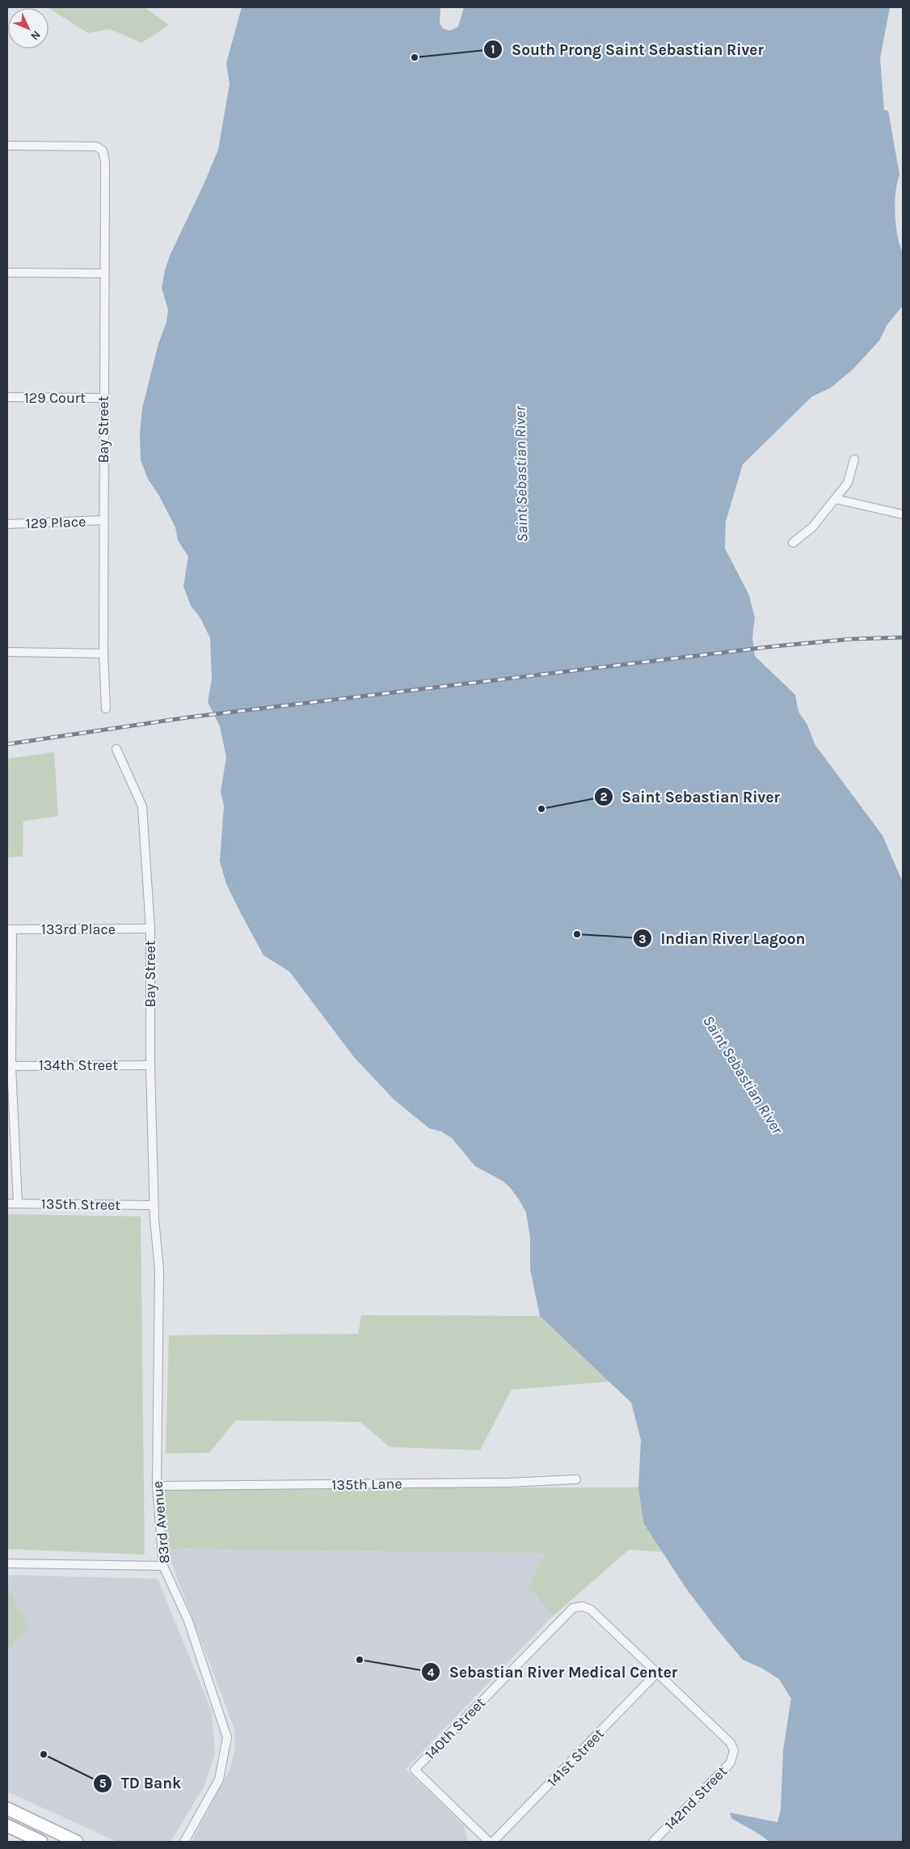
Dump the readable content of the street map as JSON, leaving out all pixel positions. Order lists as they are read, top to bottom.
{
  "streets": {
    "street": [
      "129 Court",
      "Bay Street",
      "129 Place",
      "133rd Place",
      "134th Street",
      "135th Street",
      "135th Lane",
      "83rd Avenue",
      "140th Street",
      "141st Street",
      "142nd Street"
    ]
  },
  "crossings": [
    ["129 Court", "Bay Street"],
    ["Bay Street", "129 Place"],
    ["Bay Street", "133rd Place"],
    ["Bay Street", "134th Street"],
    ["Bay Street", "135th Street"],
    ["Bay Street", "83rd Avenue"],
    ["135th Street", "83rd Avenue"],
    ["135th Lane", "83rd Avenue"],
    ["140th Street", "141st Street"],
    ["140th Street", "142nd Street"],
    ["141st Street", "142nd Street"]
  ],
  "water": ["Saint Sebastian River"],
  "places": [
    "South Prong Saint Sebastian River",
    "Saint Sebastian River",
    "Indian River Lagoon",
    "Sebastian River Medical Center",
    "TD Bank"
  ],
  "north": "bottom right"
}
